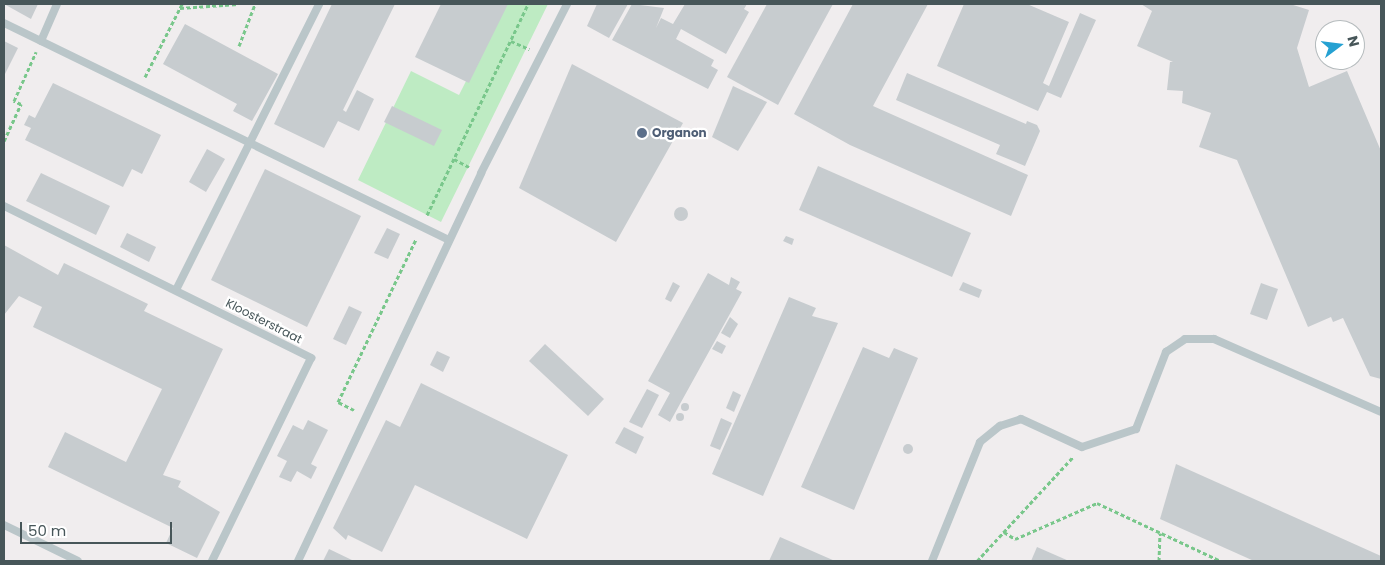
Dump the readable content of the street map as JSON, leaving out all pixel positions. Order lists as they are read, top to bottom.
{
  "streets": {
    "lane": ["Kloosterstraat"]
  },
  "places": ["Organon"],
  "scale_bar": "50 m",
  "north": "right"
}
